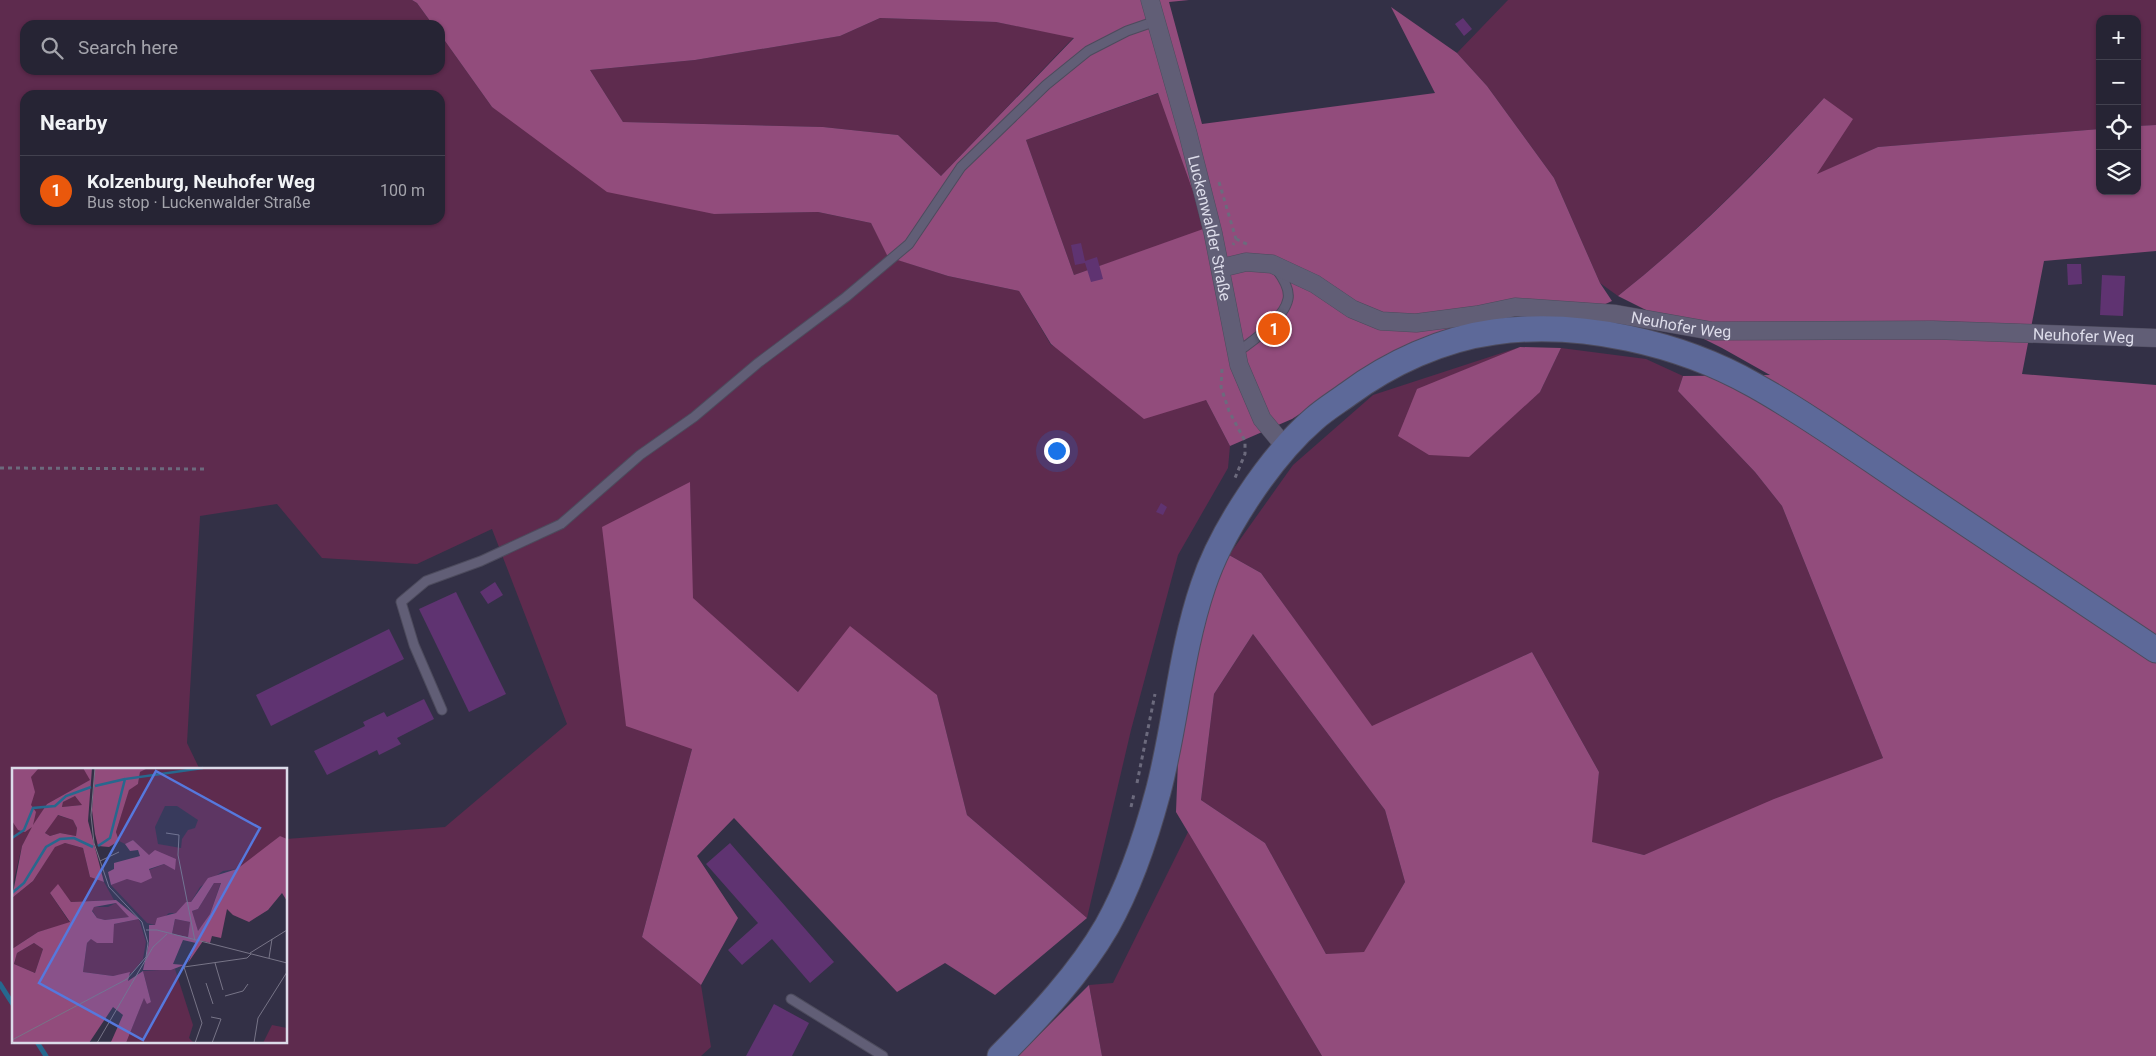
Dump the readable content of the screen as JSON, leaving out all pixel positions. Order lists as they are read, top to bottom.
{
  "streets": {
    "street": ["Luckenwalder Straße", "Neuhofer Weg"]
  },
  "crossings": [
    ["Luckenwalder Straße", "Neuhofer Weg"]
  ],
  "page": {
    "map_buttons": ["+", "−"],
    "search": "Search here",
    "heading": "Nearby",
    "list": [
      {
        "mark": "1",
        "name": "Kolzenburg, Neuhofer Weg",
        "note": "Bus stop · Luckenwalder Straße",
        "value": "100 m"
      }
    ],
    "pins": "1"
  }
}
